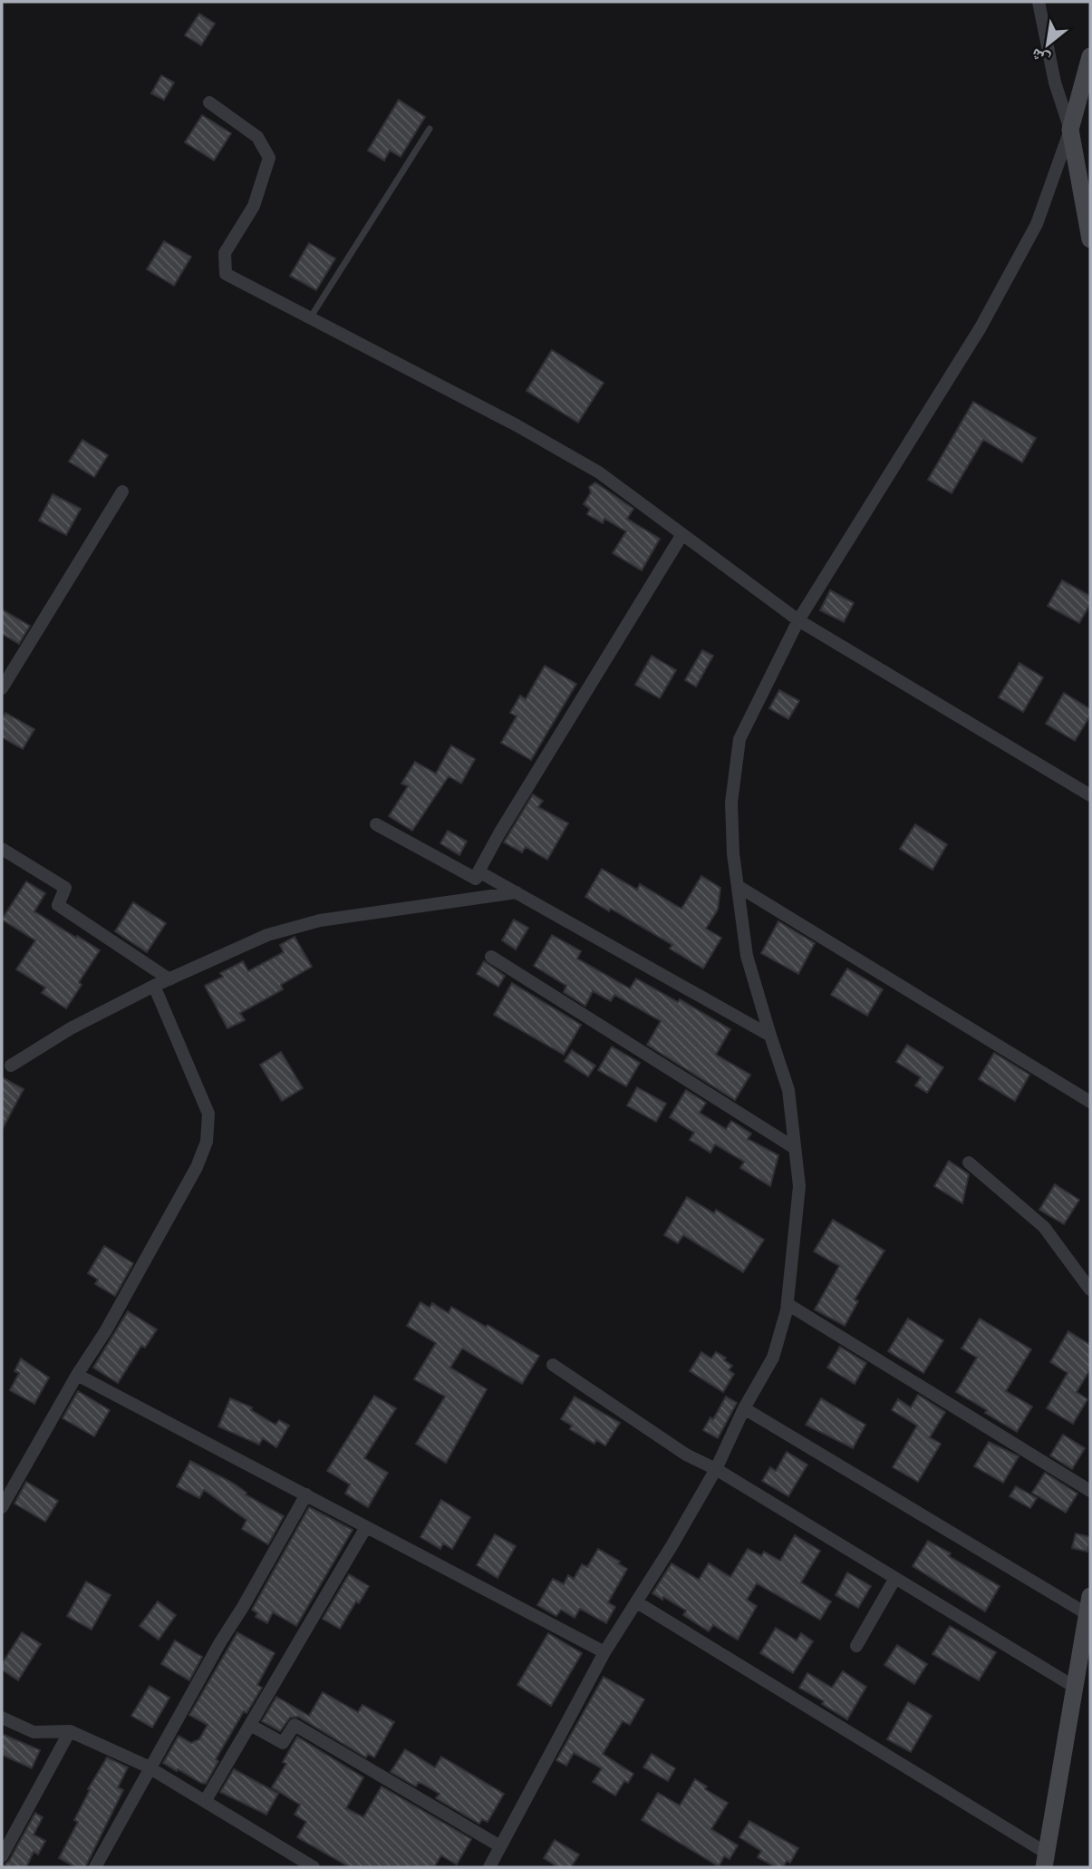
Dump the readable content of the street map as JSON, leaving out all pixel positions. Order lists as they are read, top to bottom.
{
  "north": "bottom left"
}
